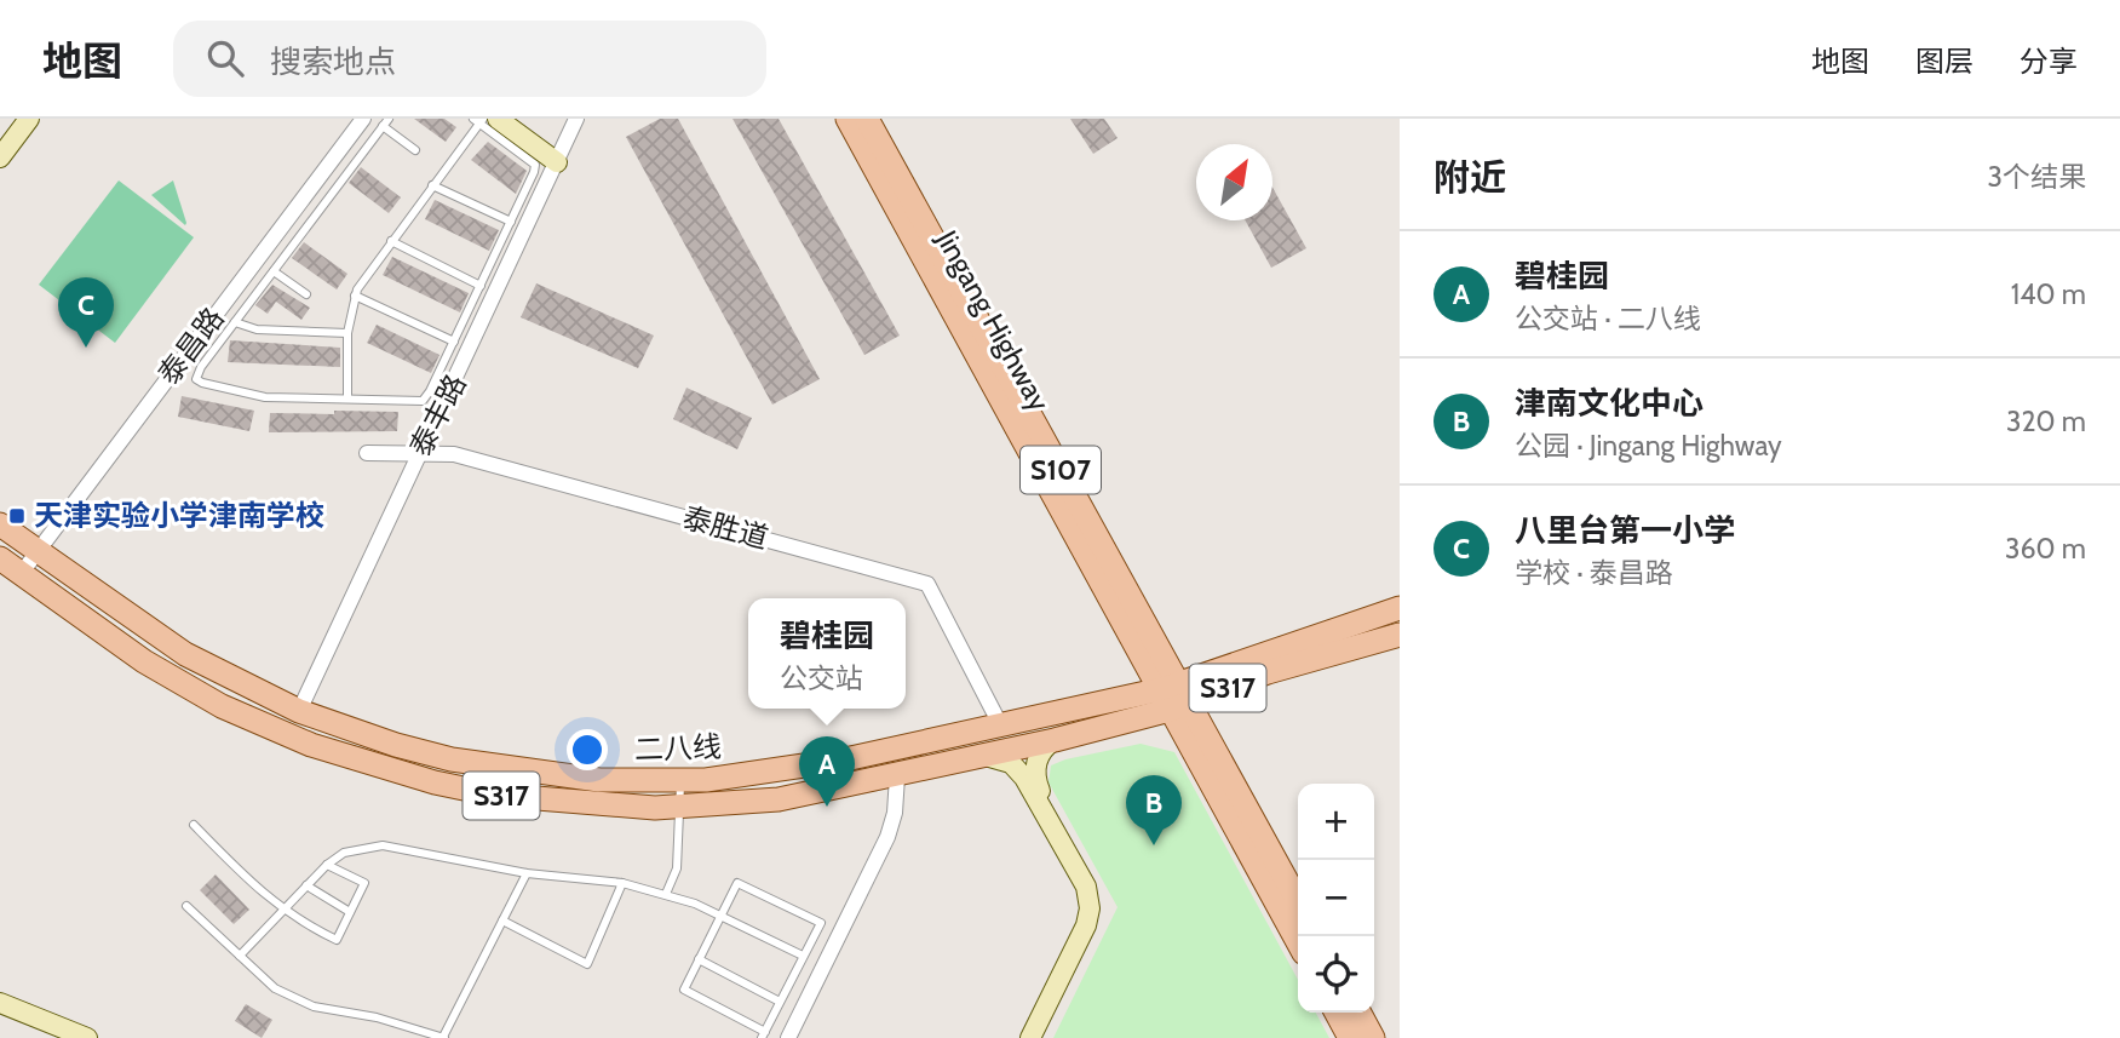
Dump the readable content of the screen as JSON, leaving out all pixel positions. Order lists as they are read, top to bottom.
{
  "streets": {
    "main road": [
      "Jingang Highway",
      "S107",
      "S317",
      "二八线"
    ],
    "street": ["泰昌路", "泰丰路", "泰胜道"]
  },
  "crossings": [
    ["Jingang Highway", "二八线"],
    ["泰昌路", "二八线"],
    ["泰丰路", "泰胜道"],
    ["泰丰路", "二八线"],
    ["泰胜道", "二八线"]
  ],
  "places": {
    "transit": ["天津实验小学津南学校"]
  },
  "north": "top right",
  "page": {
    "header": "地图",
    "search": "搜索地点",
    "nav": ["地图", "图层", "分享"],
    "heading": ["附近", "3个结果"],
    "list": [
      {
        "mark": "A",
        "name": "碧桂园",
        "note": "公交站 · 二八线",
        "value": "140 m"
      },
      {
        "mark": "B",
        "name": "津南文化中心",
        "note": "公园 · Jingang Highway",
        "value": "320 m"
      },
      {
        "mark": "C",
        "name": "八里台第一小学",
        "note": "学校 · 泰昌路",
        "value": "360 m"
      }
    ],
    "pins": ["C", "A", "B"],
    "popup": ["碧桂园", "公交站"],
    "map_buttons": ["+", "−"]
  }
}
